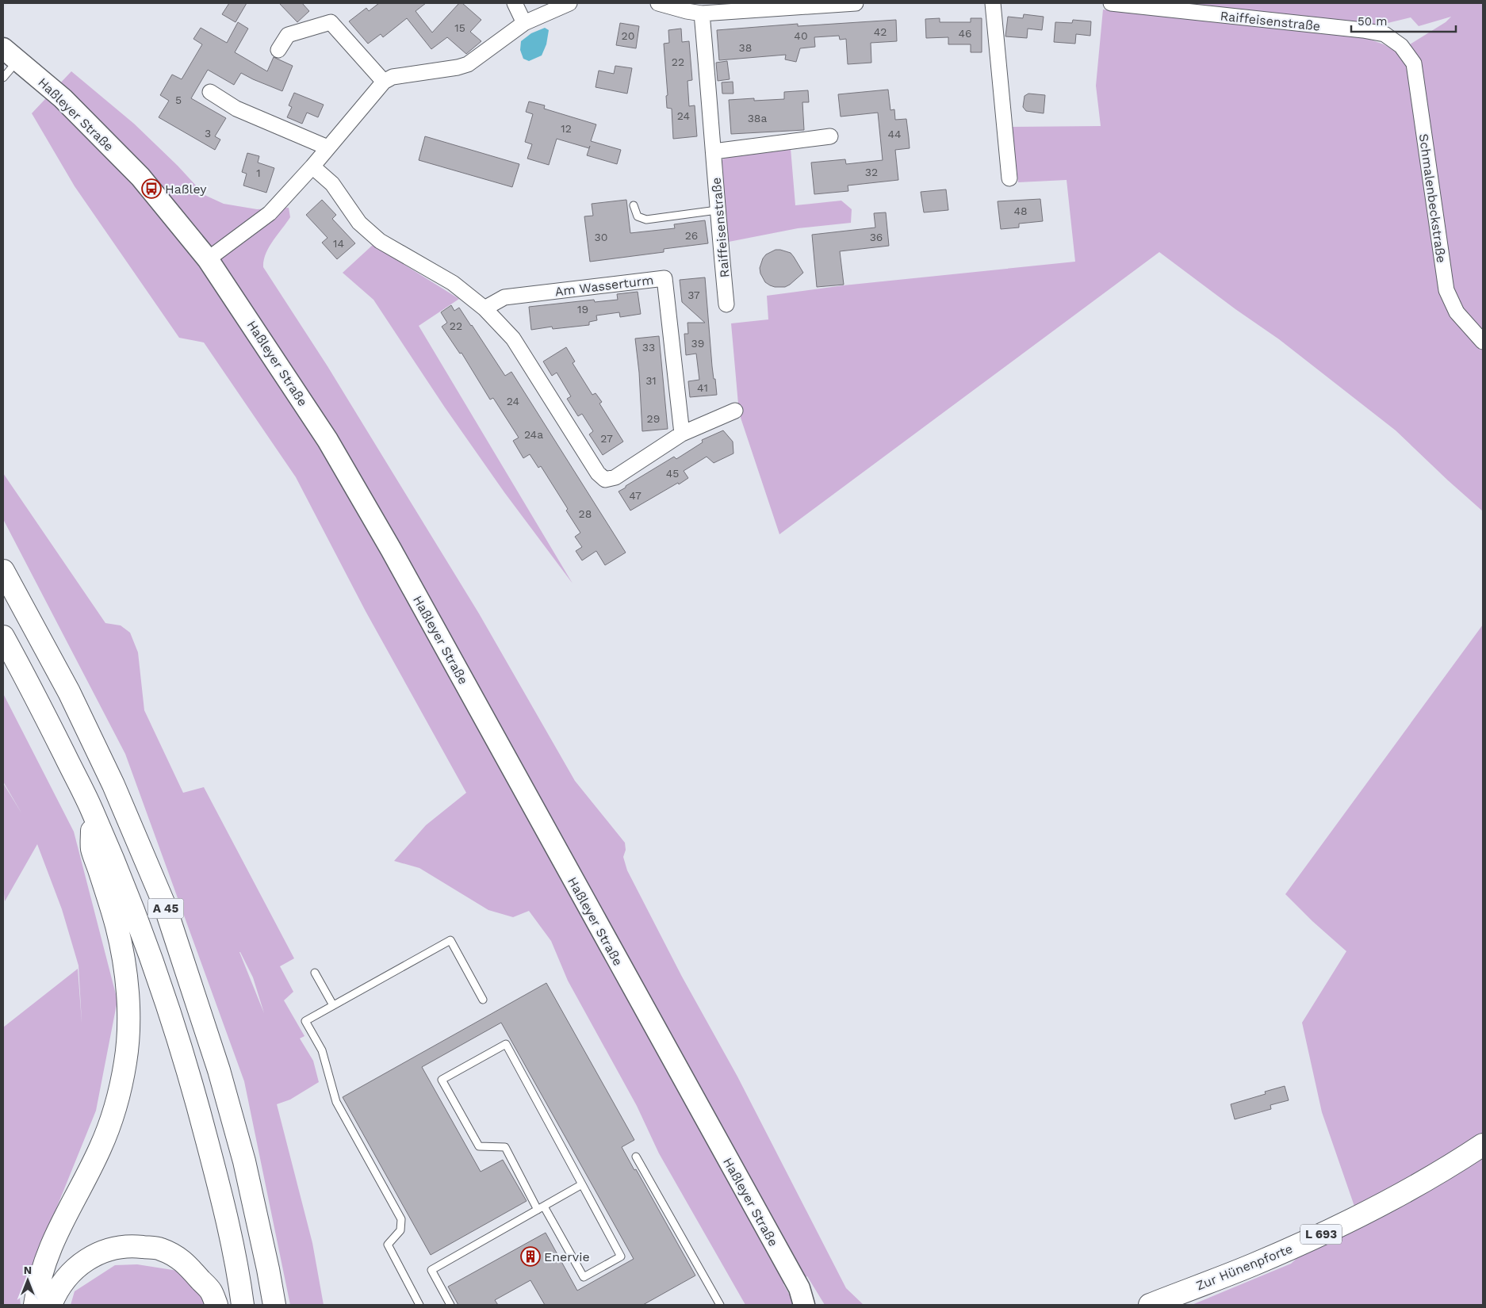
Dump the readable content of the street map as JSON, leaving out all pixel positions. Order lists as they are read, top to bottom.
{
  "streets": {
    "main road": [
      "Haßleyer Straße",
      "A 45",
      "L 693",
      "Zur Hünenpforte"
    ],
    "street": ["Raiffeisenstraße", "Schmalenbeckstraße", "Am Wasserturm"]
  },
  "crossings": [
    ["Raiffeisenstraße", "Schmalenbeckstraße"]
  ],
  "places": {
    "bus stop": ["Haßley"],
    "building": ["Enervie"]
  },
  "house_numbers": [
    "15",
    "42",
    "46",
    "20",
    "40",
    "38",
    "22",
    "5",
    "24",
    "38a",
    "12",
    "3",
    "44",
    "32",
    "1",
    "48",
    "26",
    "30",
    "36",
    "14",
    "37",
    "19",
    "22",
    "39",
    "33",
    "31",
    "41",
    "24",
    "29",
    "24a",
    "27",
    "45",
    "47",
    "28"
  ],
  "scale_bar": "50 m",
  "north": "top"
}
